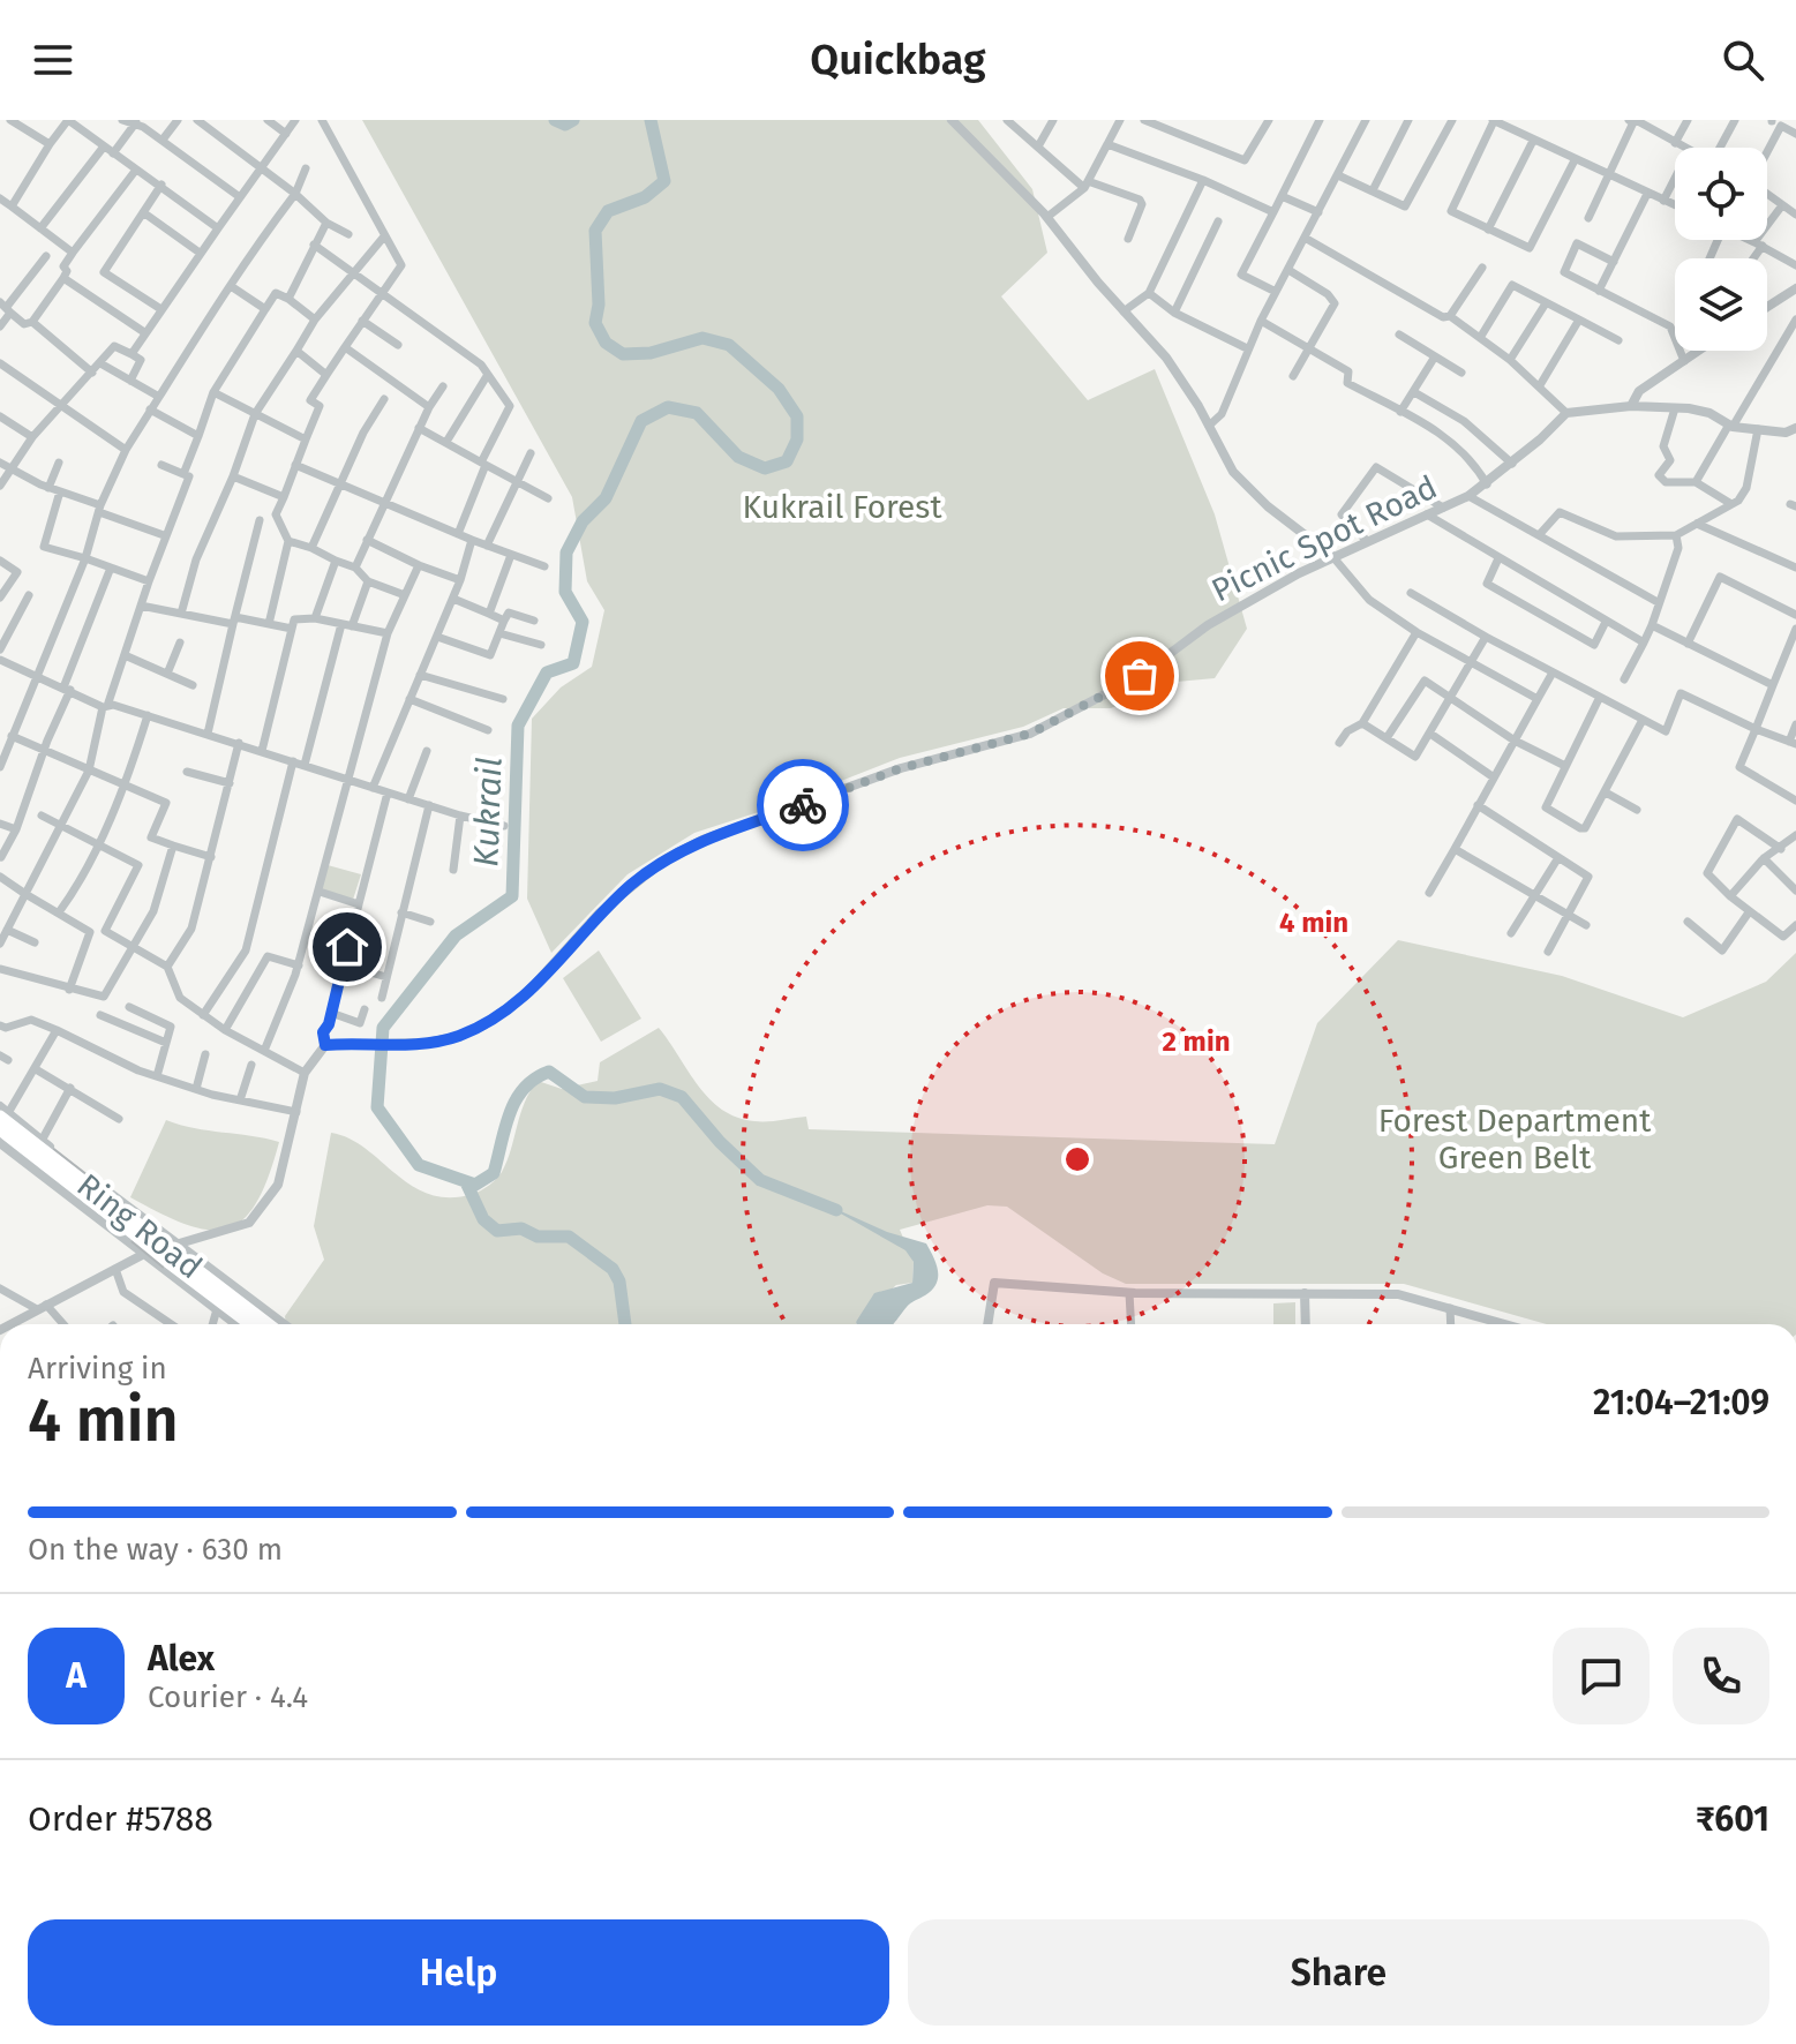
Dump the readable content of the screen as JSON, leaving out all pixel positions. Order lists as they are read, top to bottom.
{
  "streets": {
    "highway": ["Ring Road"],
    "street": ["Picnic Spot Road"]
  },
  "water": ["Kukrail"],
  "parks": ["Kukrail Forest", "Forest Department Green Belt"],
  "page": {
    "header": "Quickbag",
    "heading": ["4 min", "Arriving in", "21:04–21:09"],
    "panel": [
      "Alex",
      "Courier · 4.4",
      "Order #5788",
      "₹601"
    ],
    "bar": "On the way · 630 m",
    "round": "A",
    "buttons": ["Help", "Share"]
  },
  "rings": ["4 min", "2 min"]
}
